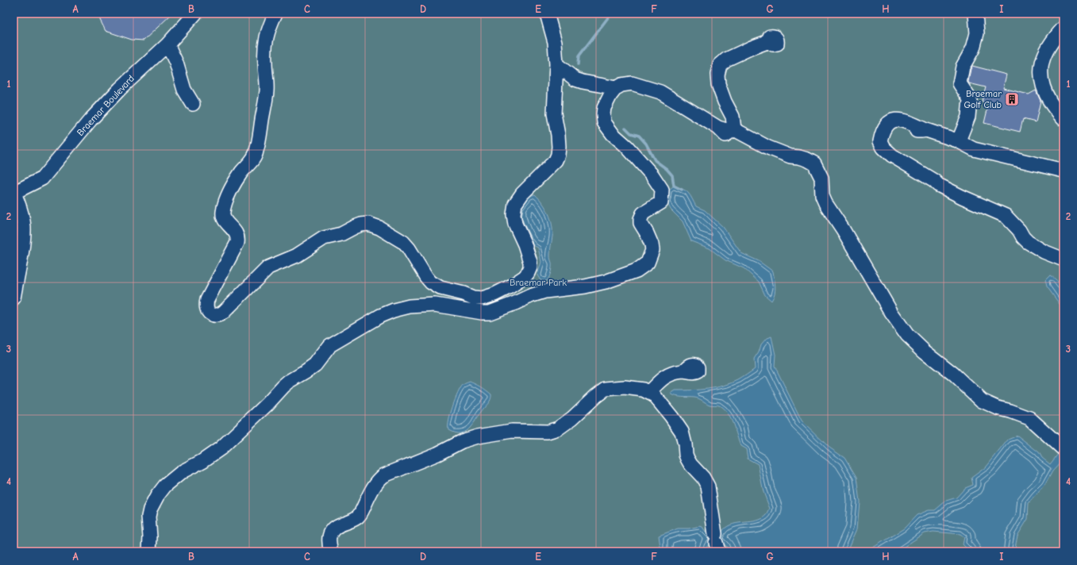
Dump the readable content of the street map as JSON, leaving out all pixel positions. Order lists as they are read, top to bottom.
{
  "streets": {
    "street": ["Braemar Boulevard"]
  },
  "parks": ["Braemar Park"],
  "places": {
    "building": ["Braemar Golf Club"]
  },
  "grid": {
    "columns": [
      "A",
      "B",
      "C",
      "D",
      "E",
      "F",
      "G",
      "H",
      "I"
    ],
    "rows": [
      "1",
      "2",
      "3",
      "4"
    ]
  }
}
